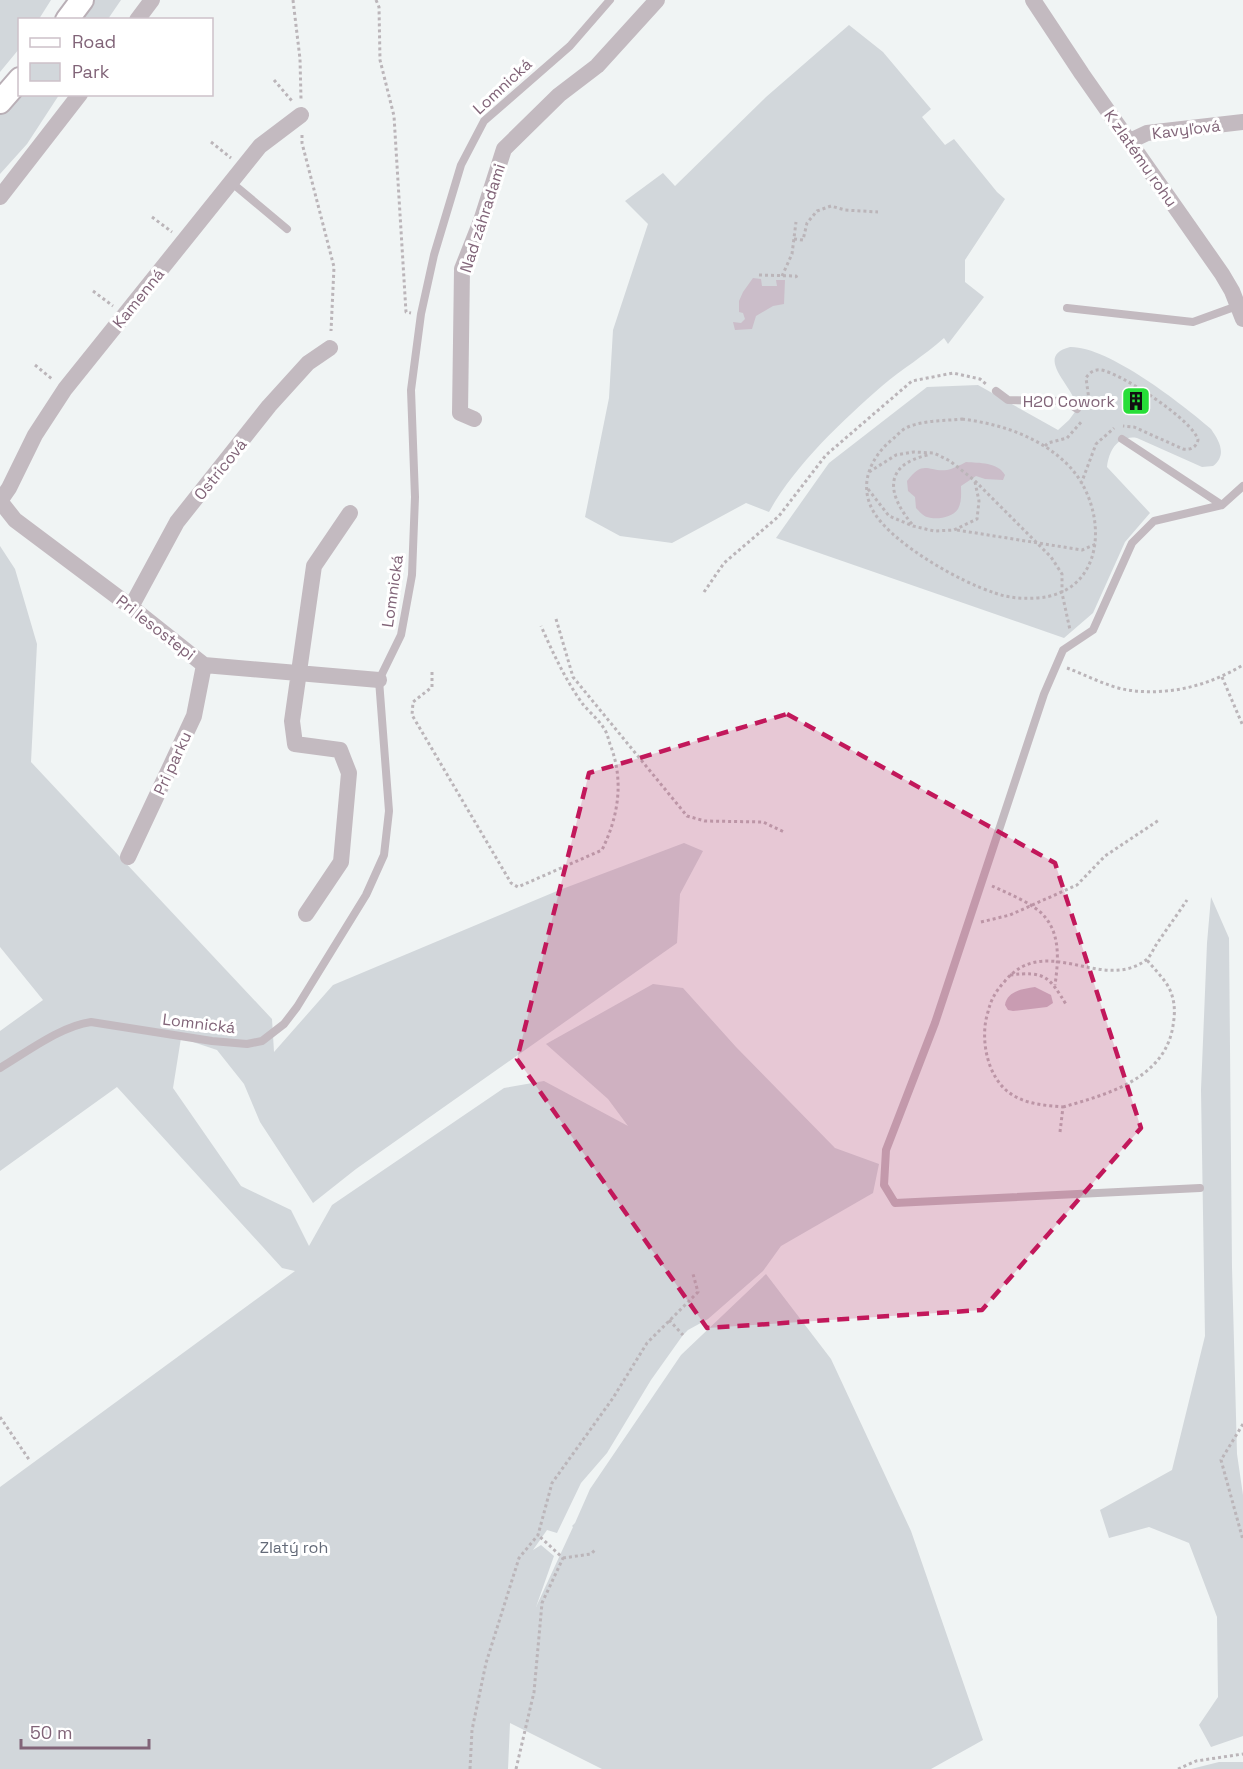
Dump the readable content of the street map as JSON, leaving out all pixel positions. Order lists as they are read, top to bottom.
{
  "streets": {
    "street": [
      "Kavyľová",
      "K zlatému rohu",
      "Nad záhradami",
      "Kamenná",
      "Ostricová",
      "Pri lesostepi",
      "Pri parku"
    ],
    "lane": ["Lomnická"]
  },
  "crossings": [
    ["Lomnická", "Pri lesostepi"],
    ["Kavyľová", "K zlatému rohu"],
    ["Kamenná", "Pri lesostepi"],
    ["Ostricová", "Pri lesostepi"],
    ["Pri lesostepi", "Pri parku"]
  ],
  "parks": ["Zlatý roh"],
  "places": {
    "building": ["H2O Cowork"]
  },
  "legend": ["Road", "Park"],
  "scale_bar": "50 m"
}
